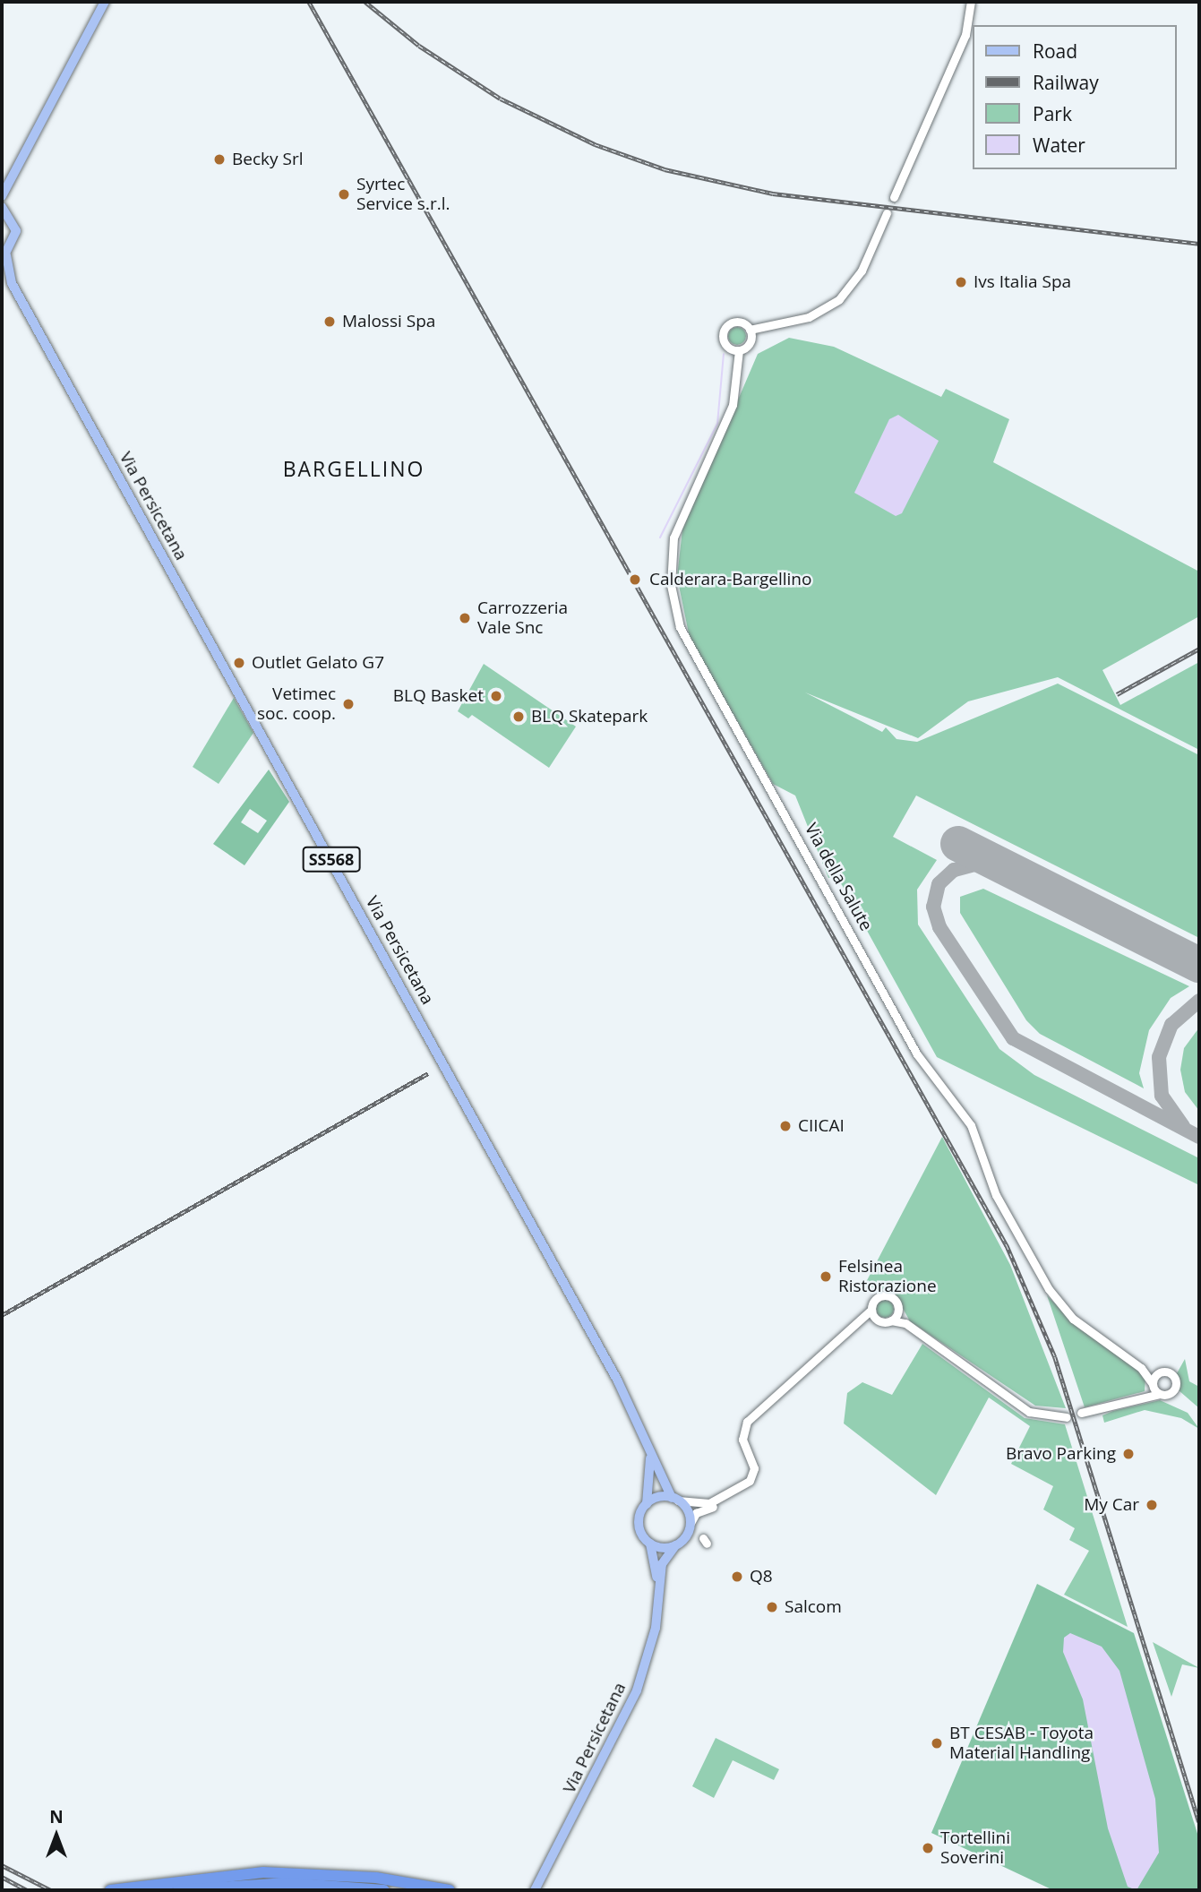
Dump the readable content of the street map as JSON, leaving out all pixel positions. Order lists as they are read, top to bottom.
{
  "streets": {
    "main road": ["Via Persicetana", "SS568"],
    "street": ["Via della Salute"]
  },
  "crossings": [
    ["Via Persicetana", "SS568"]
  ],
  "districts": ["BARGELLINO"],
  "places": [
    "Becky Srl",
    "Syrtec Service s.r.l.",
    "Ivs Italia Spa",
    "Malossi Spa",
    "Calderara-Bargellino",
    "Carrozzeria Vale Snc",
    "Outlet Gelato G7",
    "BLQ Basket",
    "Vetimec soc. coop.",
    "BLQ Skatepark",
    "CIICAI",
    "Felsinea Ristorazione",
    "Bravo Parking",
    "My Car",
    "Q8",
    "Salcom",
    "BT CESAB - Toyota Material Handling",
    "Tortellini Soverini"
  ],
  "legend": [
    "Road",
    "Railway",
    "Park",
    "Water"
  ],
  "north": "top"
}
